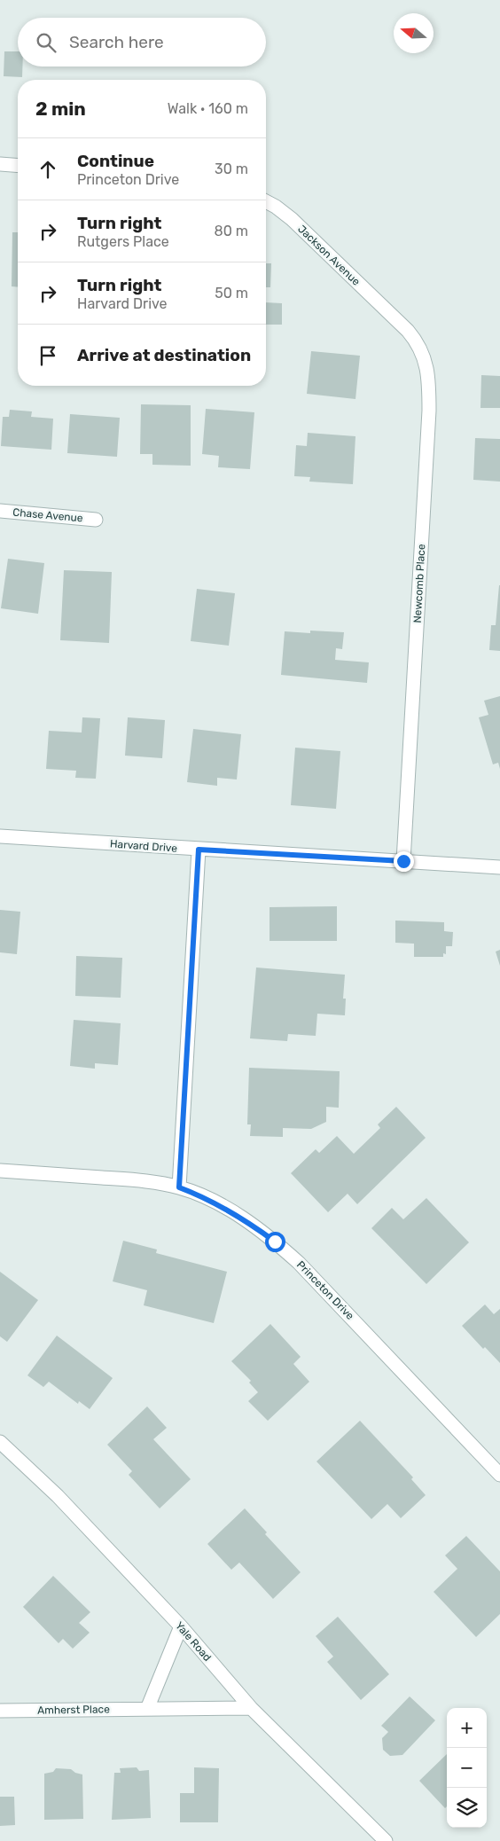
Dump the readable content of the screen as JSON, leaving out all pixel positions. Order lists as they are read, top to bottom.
{
  "streets": {
    "street": [
      "Jackson Avenue",
      "Chase Avenue",
      "Newcomb Place",
      "Harvard Drive",
      "Princeton Drive",
      "Yale Road",
      "Amherst Place"
    ]
  },
  "crossings": [
    ["Jackson Avenue", "Newcomb Place"],
    ["Newcomb Place", "Harvard Drive"],
    ["Yale Road", "Amherst Place"]
  ],
  "north": "left",
  "page": {
    "search": "Search here",
    "heading": ["2 min", "Walk · 160 m"],
    "list": [
      ["Continue", "Princeton Drive", "30 m"],
      ["Turn right", "Rutgers Place", "80 m"],
      ["Turn right", "Harvard Drive", "50 m"],
      "Arrive at destination"
    ],
    "map_buttons": ["+", "−"]
  }
}
